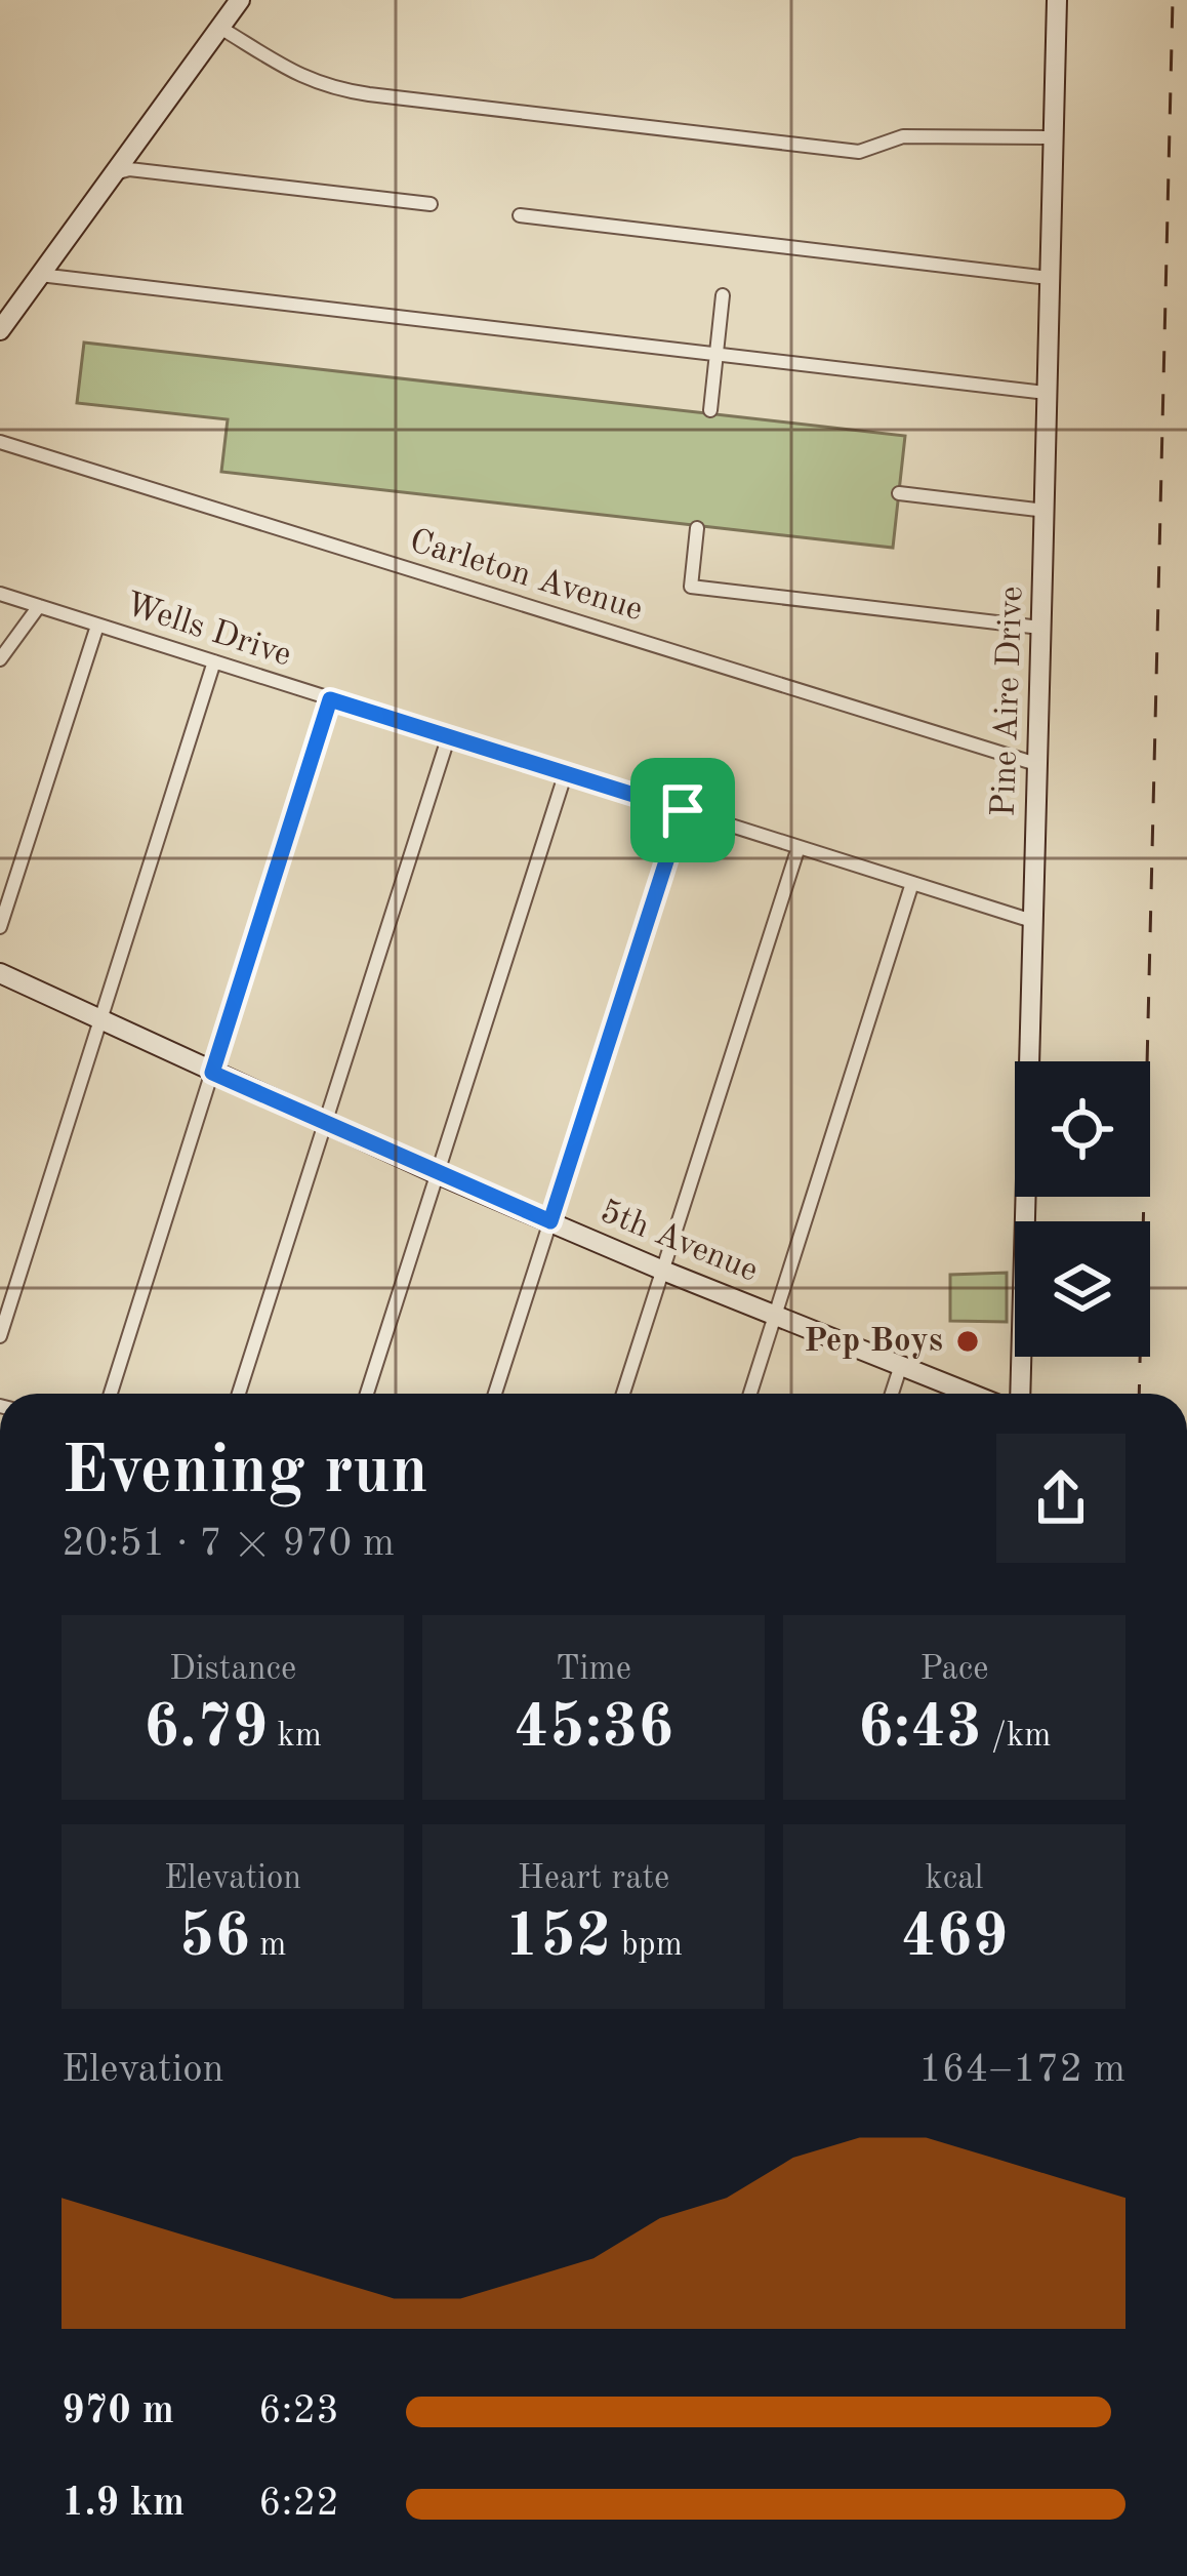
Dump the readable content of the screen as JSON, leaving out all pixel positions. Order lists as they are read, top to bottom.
{
  "streets": {
    "street": [
      "Carleton Avenue",
      "Wells Drive",
      "Pine Aire Drive",
      "5th Avenue"
    ]
  },
  "crossings": [
    ["Carleton Avenue", "Pine Aire Drive"],
    ["Wells Drive", "Pine Aire Drive"]
  ],
  "places": ["Pep Boys"],
  "page": {
    "heading": ["Evening run", "20:51 · 7 × 970 m"],
    "stats": [
      ["Distance", "6.79 km"],
      ["Time", "45:36"],
      ["Pace", "6:43 /km"],
      ["Elevation", "56 m"],
      ["Heart rate", "152 bpm"],
      ["kcal", "469"]
    ],
    "chart": ["Elevation", "164–172 m"],
    "list": [
      {
        "name": "970 m",
        "note": "6:23"
      },
      {
        "name": "1.9 km",
        "note": "6:22"
      }
    ]
  }
}
